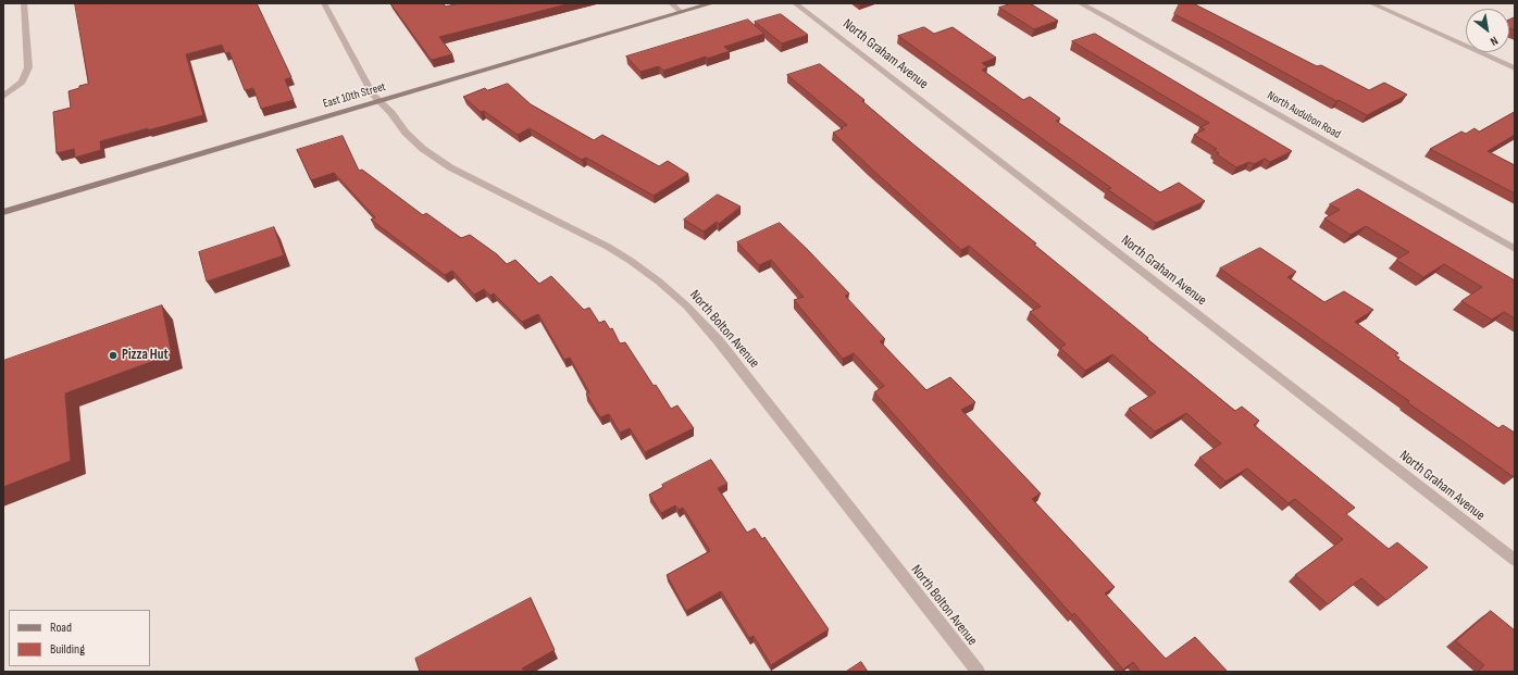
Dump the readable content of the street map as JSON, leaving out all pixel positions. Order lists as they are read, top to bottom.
{
  "streets": {
    "main road": ["East 10th Street"],
    "street": ["North Graham Avenue", "North Audubon Road", "North Bolton Avenue"]
  },
  "crossings": [
    ["East 10th Street", "North Bolton Avenue"]
  ],
  "places": ["Pizza Hut"],
  "legend": ["Road", "Building"],
  "north": "bottom right"
}
